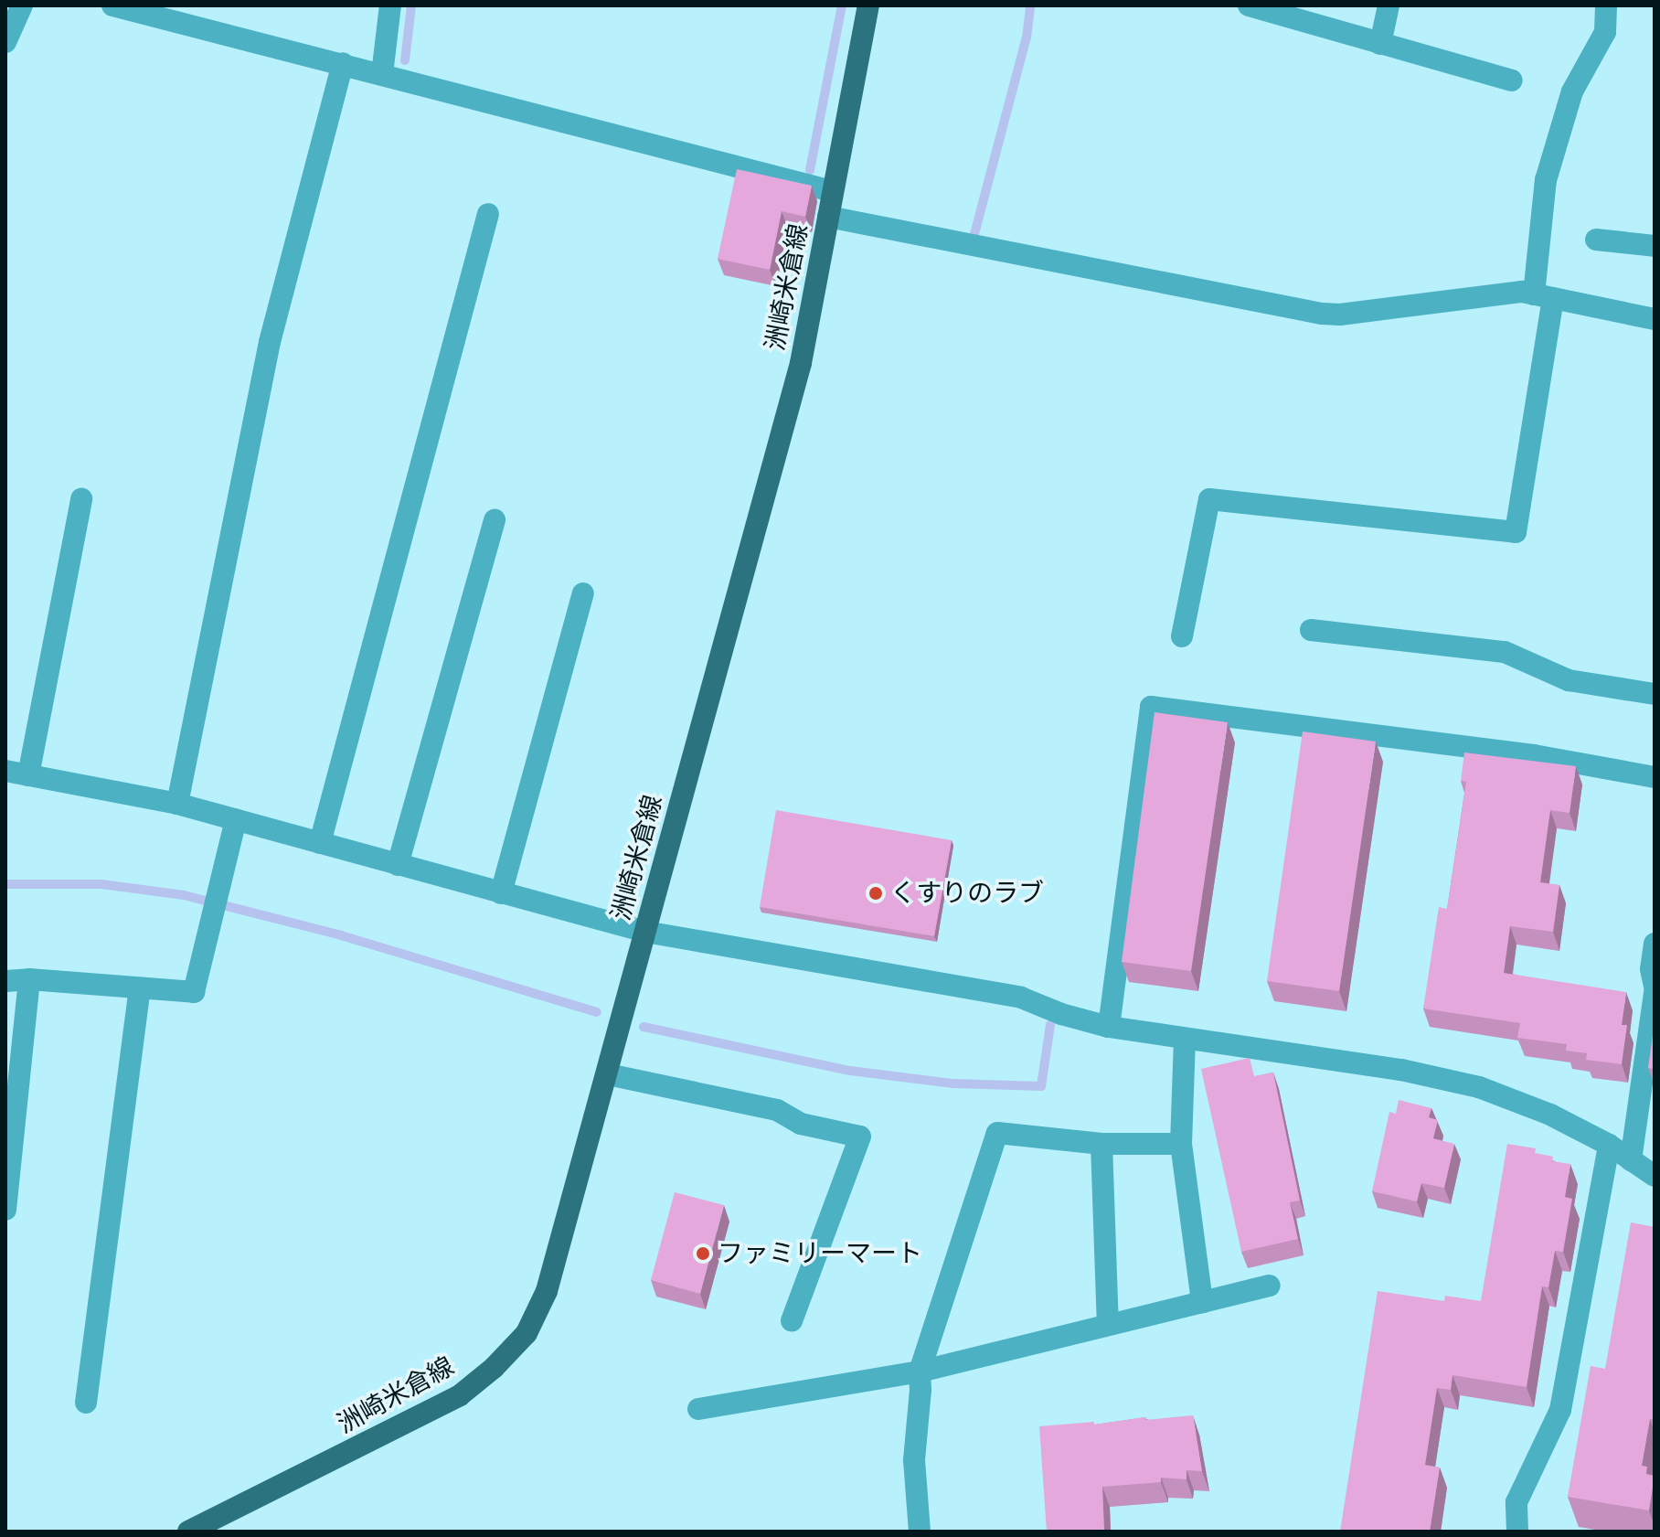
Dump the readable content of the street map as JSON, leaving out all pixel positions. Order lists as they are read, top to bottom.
{
  "streets": {
    "main road": ["洲崎米倉線"]
  },
  "places": ["くすりのラブ", "ファミリーマート"]
}
